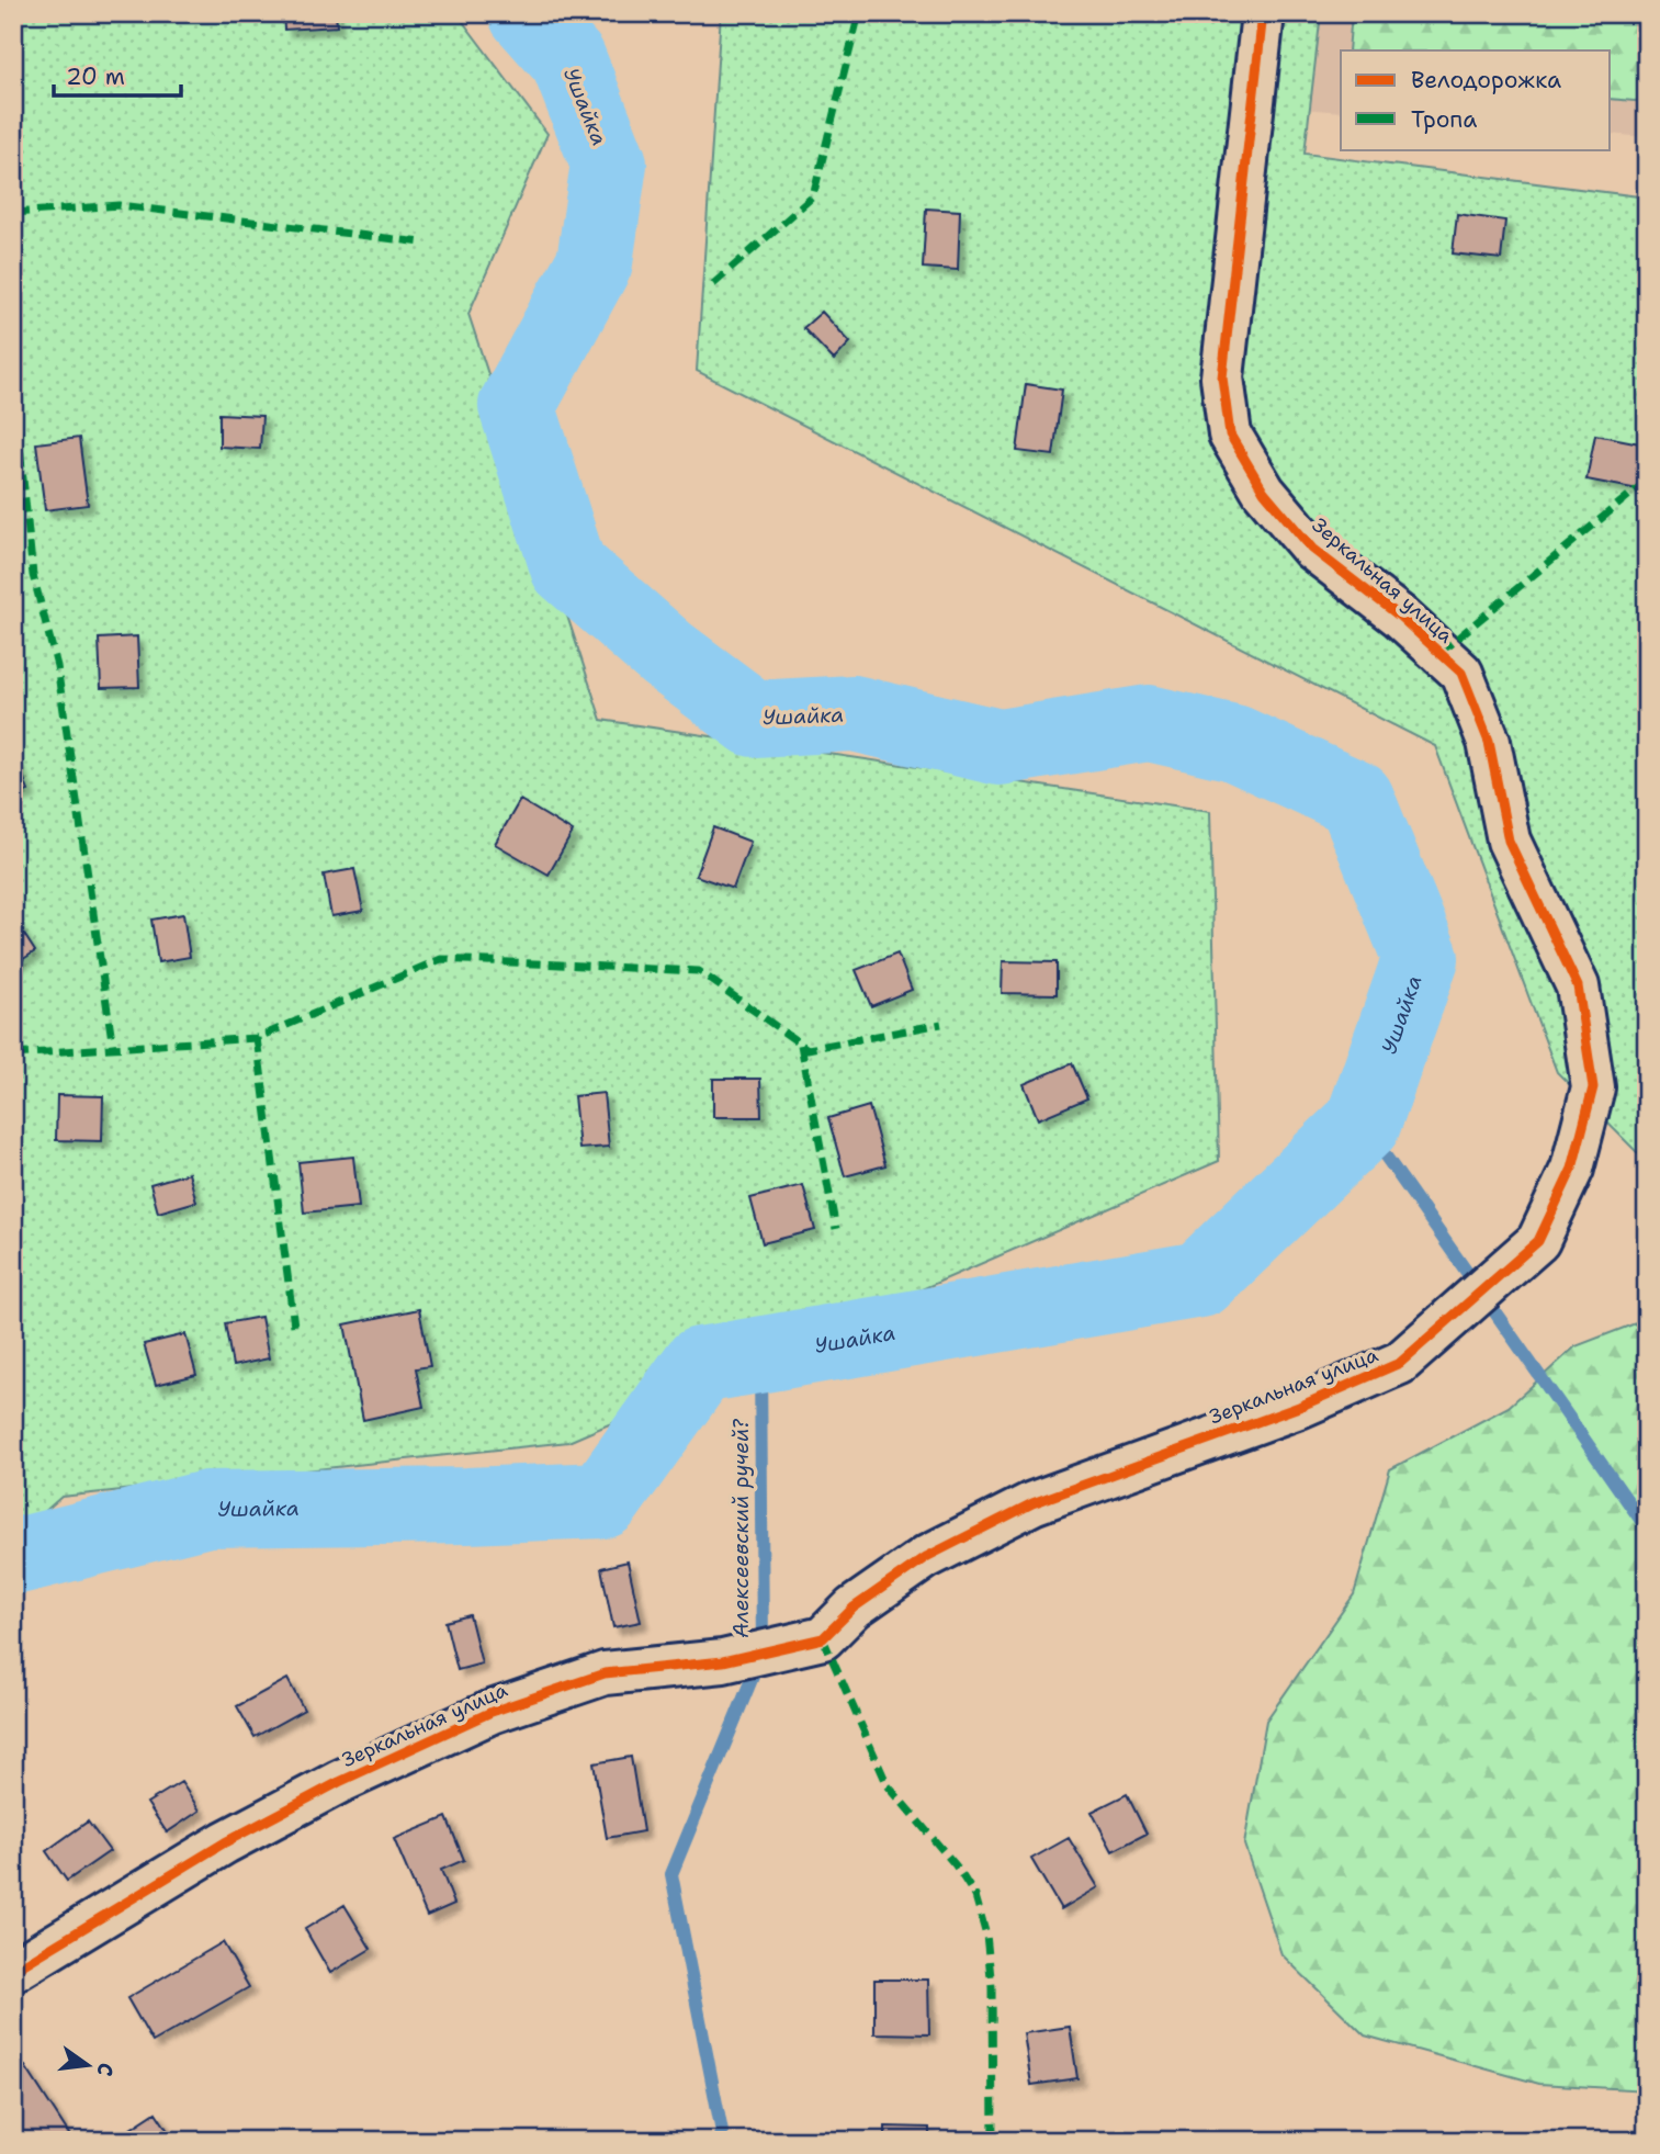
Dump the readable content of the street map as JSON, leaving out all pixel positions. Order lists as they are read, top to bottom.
{
  "streets": {
    "street": ["Зеркальная улица"]
  },
  "water": ["Ушайка", "Алексеевский ручей?"],
  "legend": ["Велодорожка", "Тропа"],
  "scale_bar": "20 m",
  "north": "right"
}
